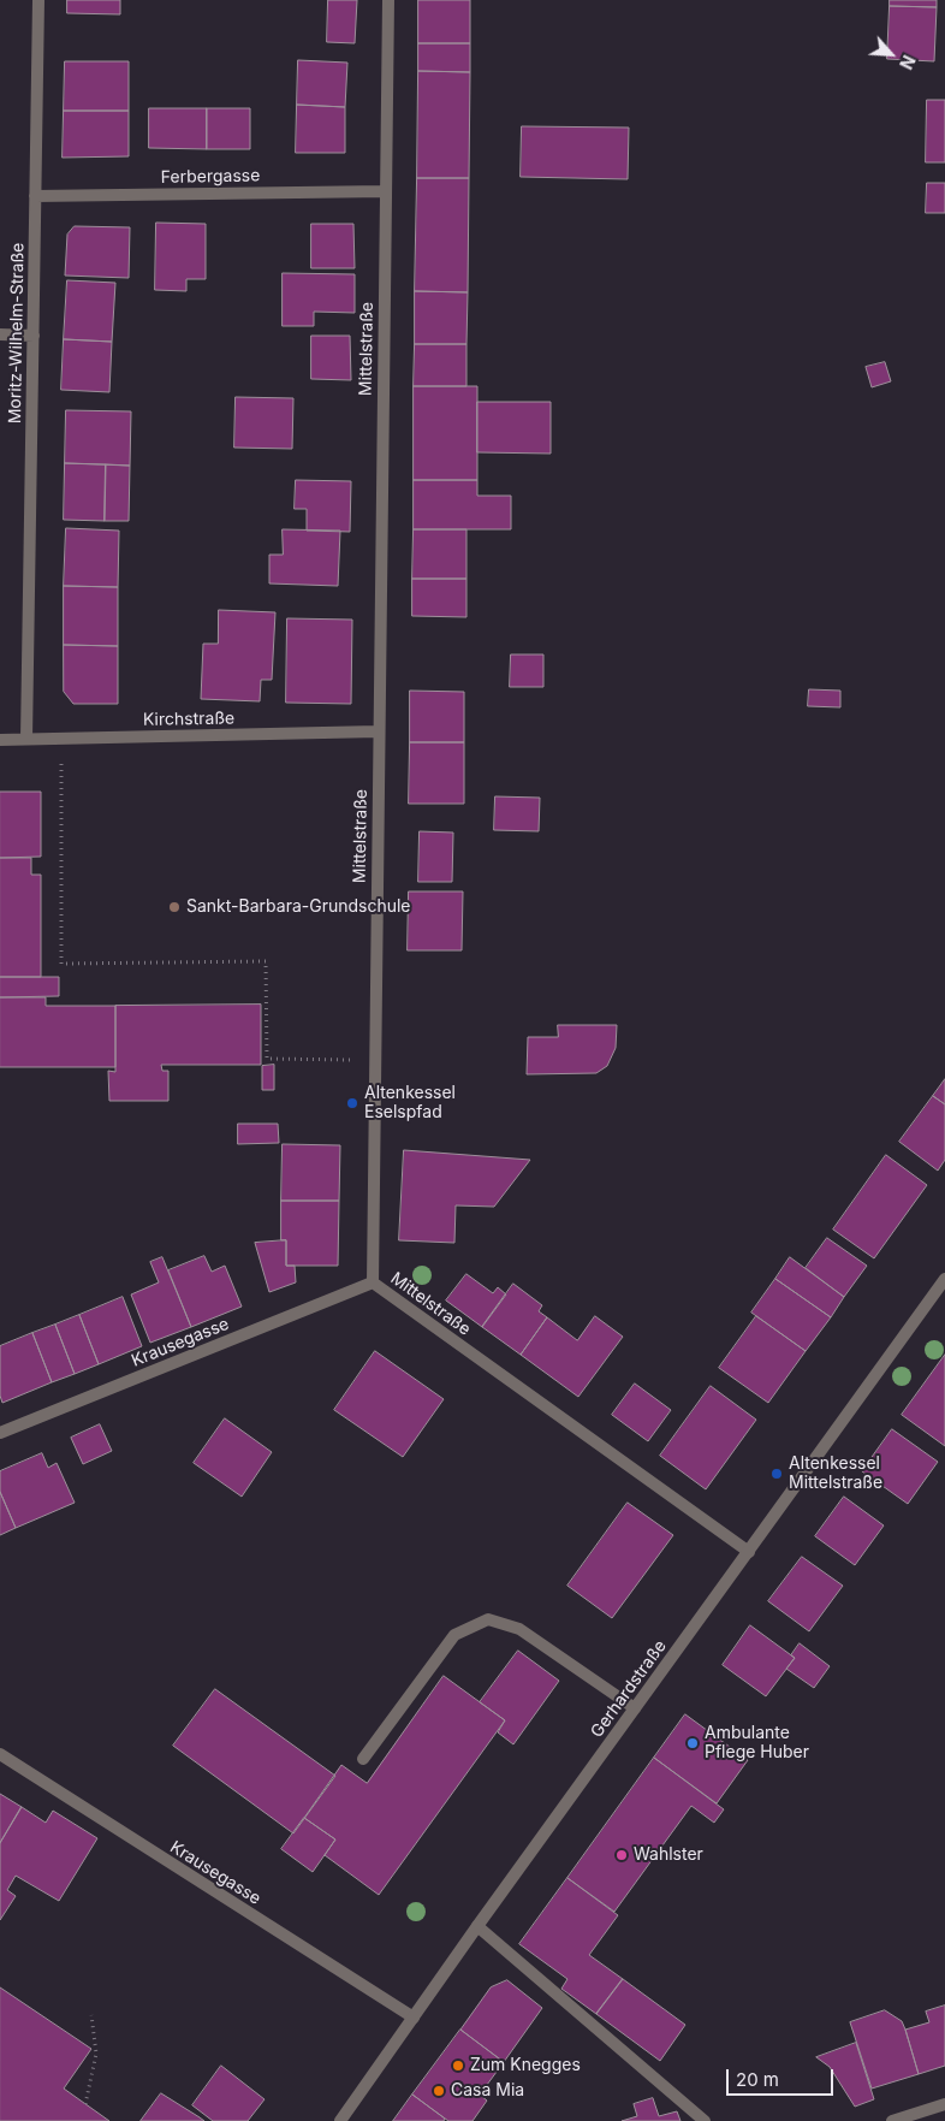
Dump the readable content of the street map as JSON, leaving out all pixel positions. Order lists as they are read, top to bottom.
{
  "streets": {
    "street": [
      "Ferbergasse",
      "Moritz-Wilhelm-Straße",
      "Mittelstraße",
      "Kirchstraße",
      "Krausegasse",
      "Gerhardstraße"
    ]
  },
  "crossings": [
    ["Ferbergasse", "Moritz-Wilhelm-Straße"],
    ["Ferbergasse", "Mittelstraße"],
    ["Moritz-Wilhelm-Straße", "Kirchstraße"],
    ["Mittelstraße", "Kirchstraße"],
    ["Mittelstraße", "Krausegasse"],
    ["Mittelstraße", "Gerhardstraße"],
    ["Krausegasse", "Gerhardstraße"]
  ],
  "places": [
    "Sankt-Barbara-Grundschule",
    "Altenkessel Eselspfad",
    "Altenkessel Mittelstraße",
    "Ambulante Pflege Huber",
    "Wahlster",
    "Zum Knegges",
    "Casa Mia"
  ],
  "scale_bar": "20 m",
  "north": "bottom right"
}
